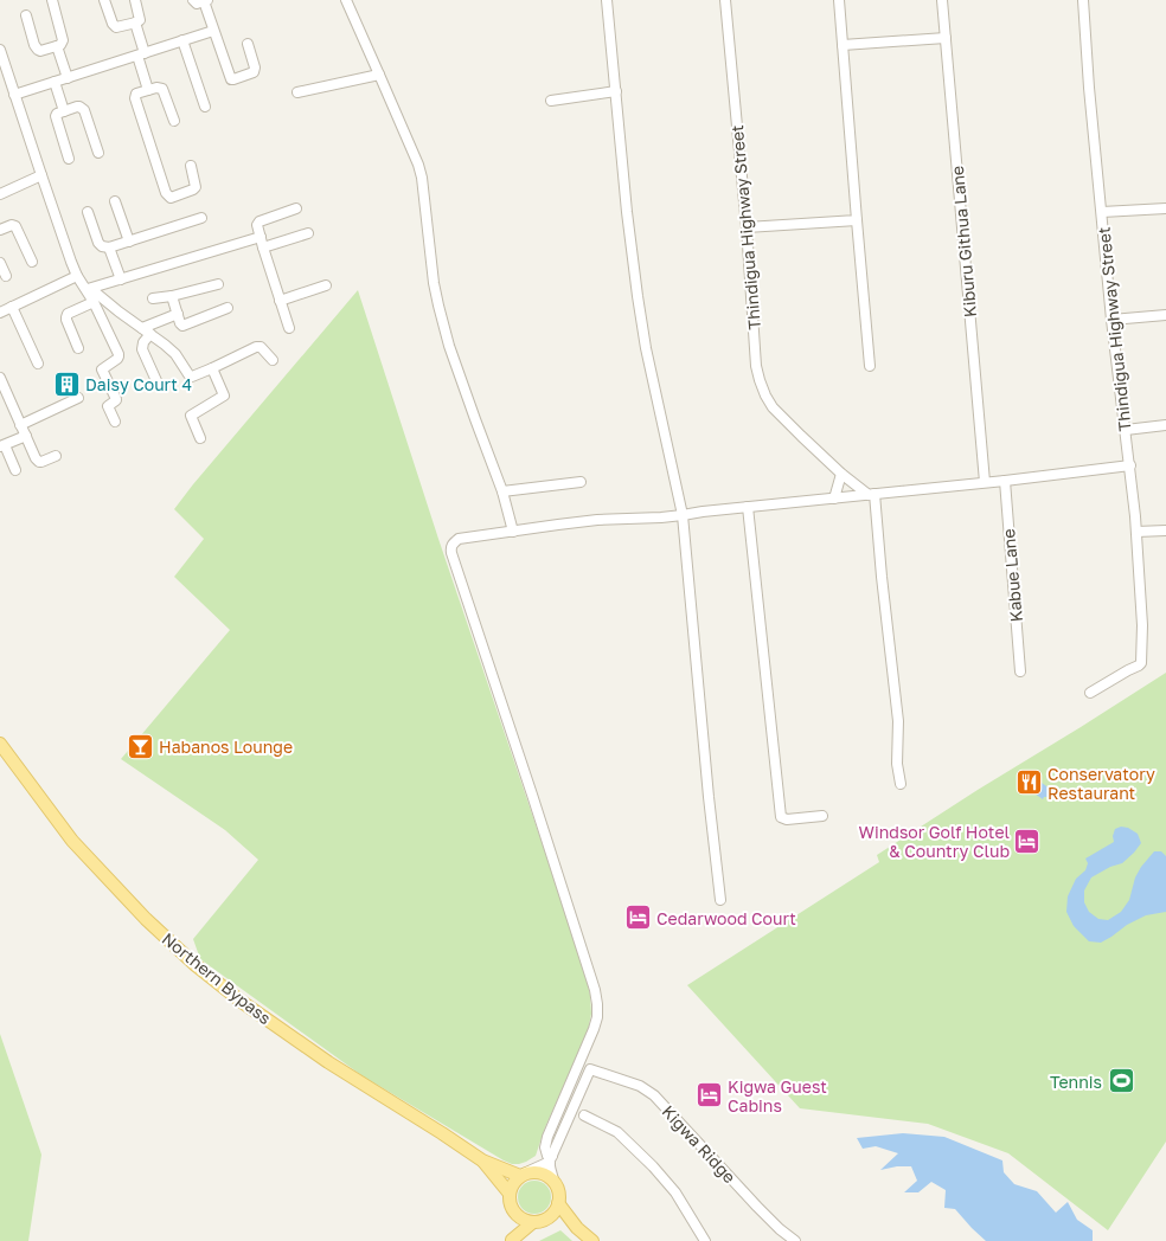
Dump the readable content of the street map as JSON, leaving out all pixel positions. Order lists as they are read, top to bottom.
{
  "streets": {
    "main road": ["Northern Bypass"],
    "street": [
      "Thindigua Highway Street",
      "Kiburu Githua Lane",
      "Kabue Lane",
      "Kigwa Ridge"
    ]
  },
  "places": {
    "building": ["Daisy Court 4"],
    "bar": ["Habanos Lounge"],
    "restaurant": ["Conservatory Restaurant"],
    "hotel": ["Windsor Golf Hotel & Country Club", "Cedarwood Court", "Kigwa Guest Cabins"],
    "sports": ["Tennis"]
  }
}
